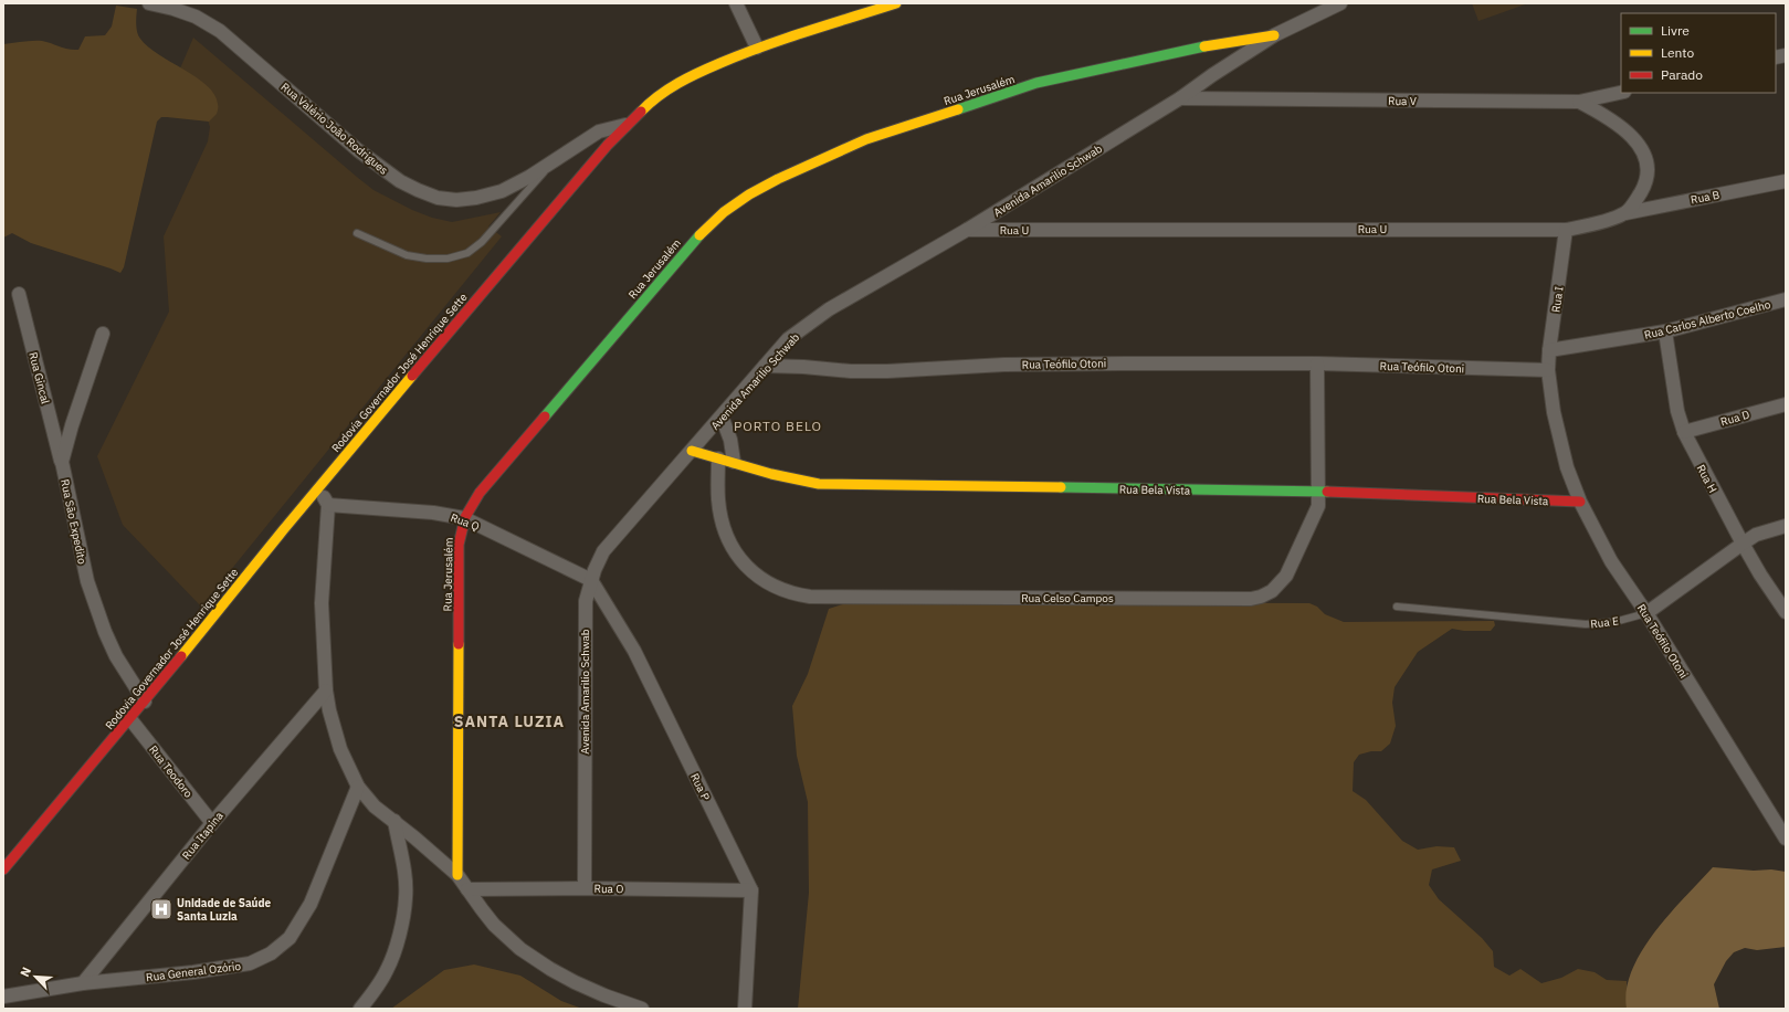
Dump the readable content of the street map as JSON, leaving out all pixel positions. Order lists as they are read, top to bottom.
{
  "streets": {
    "street": [
      "Rua Jerusalém",
      "Rua V",
      "Rua Valério João Rodrigues",
      "Avenida Amarilio Schwab",
      "Rua B",
      "Rua U",
      "Rua I",
      "Rua Carlos Alberto Coelho",
      "Rua Teófilo Otoni",
      "Rodovia Governador José Henrique Sette",
      "Rua Gincal",
      "Rua D",
      "Rua H",
      "Rua Bela Vista",
      "Rua São Expedito",
      "Rua Q",
      "Rua Celso Campos",
      "Rua E",
      "Rua Teodoro",
      "Rua P",
      "Rua Itapina",
      "Rua O",
      "Rua General Ozório"
    ]
  },
  "crossings": [
    ["Rua Jerusalém", "Avenida Amarilio Schwab"],
    ["Rua Jerusalém", "Rua Q"],
    ["Rua V", "Avenida Amarilio Schwab"],
    ["Rua Valério João Rodrigues", "Rodovia Governador José Henrique Sette"],
    ["Avenida Amarilio Schwab", "Rua U"],
    ["Avenida Amarilio Schwab", "Rua Teófilo Otoni"],
    ["Avenida Amarilio Schwab", "Rua Bela Vista"],
    ["Avenida Amarilio Schwab", "Rua Q"],
    ["Avenida Amarilio Schwab", "Rua P"],
    ["Avenida Amarilio Schwab", "Rua O"],
    ["Rua B", "Rua U"],
    ["Rua U", "Rua I"],
    ["Rua I", "Rua Carlos Alberto Coelho"],
    ["Rua I", "Rua Teófilo Otoni"],
    ["Rua Carlos Alberto Coelho", "Rua H"],
    ["Rua Teófilo Otoni", "Rua Bela Vista"],
    ["Rua Teófilo Otoni", "Rua Celso Campos"],
    ["Rua Teófilo Otoni", "Rua E"],
    ["Rodovia Governador José Henrique Sette", "Rua São Expedito"],
    ["Rodovia Governador José Henrique Sette", "Rua Teodoro"],
    ["Rua Gincal", "Rua São Expedito"],
    ["Rua D", "Rua H"],
    ["Rua H", "Rua E"],
    ["Rua Bela Vista", "Rua Celso Campos"],
    ["Rua Q", "Rua P"],
    ["Rua Teodoro", "Rua Itapina"],
    ["Rua P", "Rua O"],
    ["Rua Itapina", "Rua General Ozório"]
  ],
  "districts": ["PORTO BELO", "SANTA LUZIA"],
  "places": {
    "hospital": ["Unidade de Saúde Santa Luzia"]
  },
  "legend": ["Livre", "Lento", "Parado"],
  "north": "top left"
}
